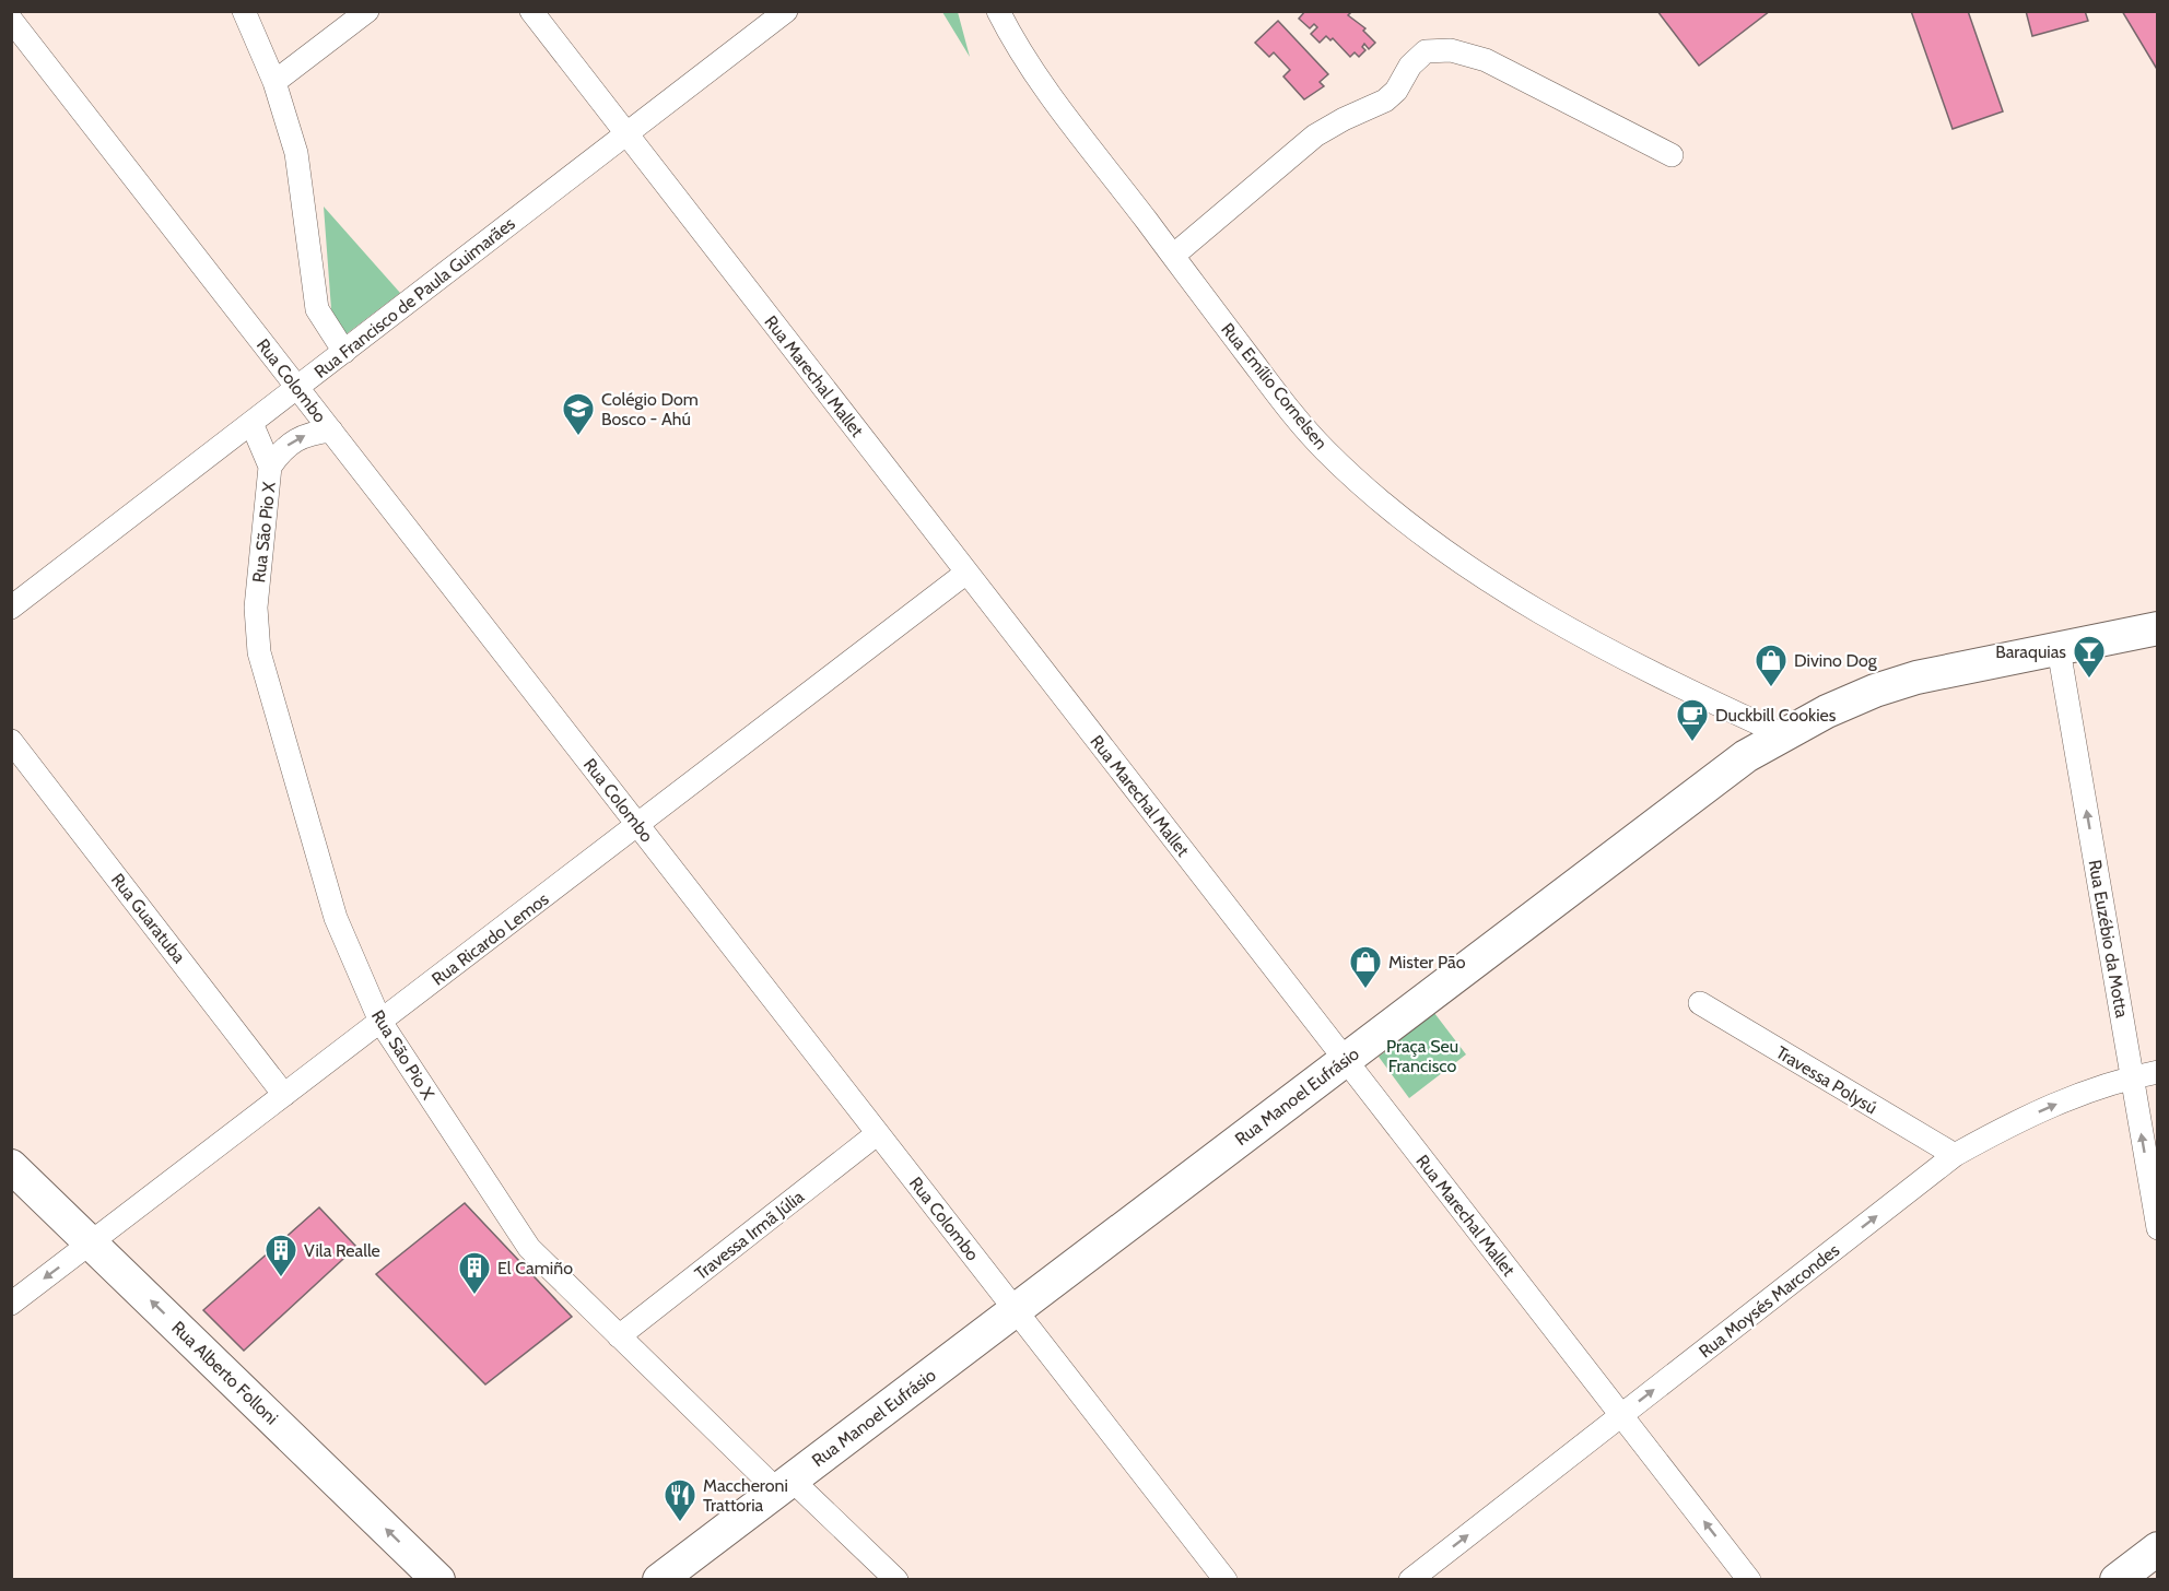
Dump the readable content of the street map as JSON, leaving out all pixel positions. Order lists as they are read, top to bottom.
{
  "streets": {
    "street": [
      "Rua Francisco de Paula Guimarães",
      "Rua Marechal Mallet",
      "Rua Colombo",
      "Rua Emílio Cornelsen",
      "Rua São Pio X",
      "Rua Guaratuba",
      "Rua Ricardo Lemos",
      "Rua Euzébio da Motta",
      "Travessa Polysú",
      "Rua Manoel Eufrásio",
      "Travessa Irmã Júlia",
      "Rua Moysés Marcondes",
      "Rua Alberto Folloni"
    ]
  },
  "crossings": [
    ["Rua Francisco de Paula Guimarães", "Rua Marechal Mallet"],
    ["Rua Francisco de Paula Guimarães", "Rua Colombo"],
    ["Rua Francisco de Paula Guimarães", "Rua São Pio X"],
    ["Rua Marechal Mallet", "Rua Ricardo Lemos"],
    ["Rua Marechal Mallet", "Rua Manoel Eufrásio"],
    ["Rua Marechal Mallet", "Rua Moysés Marcondes"],
    ["Rua Colombo", "Rua São Pio X"],
    ["Rua Colombo", "Rua Ricardo Lemos"],
    ["Rua Colombo", "Rua Manoel Eufrásio"],
    ["Rua Colombo", "Travessa Irmã Júlia"],
    ["Rua Emílio Cornelsen", "Rua Manoel Eufrásio"],
    ["Rua São Pio X", "Rua Ricardo Lemos"],
    ["Rua São Pio X", "Rua Manoel Eufrásio"],
    ["Rua São Pio X", "Travessa Irmã Júlia"],
    ["Rua Guaratuba", "Rua Ricardo Lemos"],
    ["Rua Ricardo Lemos", "Rua Alberto Folloni"],
    ["Rua Euzébio da Motta", "Rua Manoel Eufrásio"],
    ["Rua Euzébio da Motta", "Rua Moysés Marcondes"],
    ["Travessa Polysú", "Rua Moysés Marcondes"]
  ],
  "one_way": ["Rua Euzébio da Motta", "Rua Moysés Marcondes", "Rua Alberto Folloni"],
  "parks": ["Praça Seu Francisco"],
  "places": {
    "school or university": ["Colégio Dom Bosco - Ahú"],
    "bar": ["Baraquias"],
    "shop": ["Divino Dog", "Mister Pão"],
    "cafe": ["Duckbill Cookies"],
    "building": ["Vila Realle", "El Camiño"],
    "restaurant": ["Maccheroni Trattoria"]
  }
}
